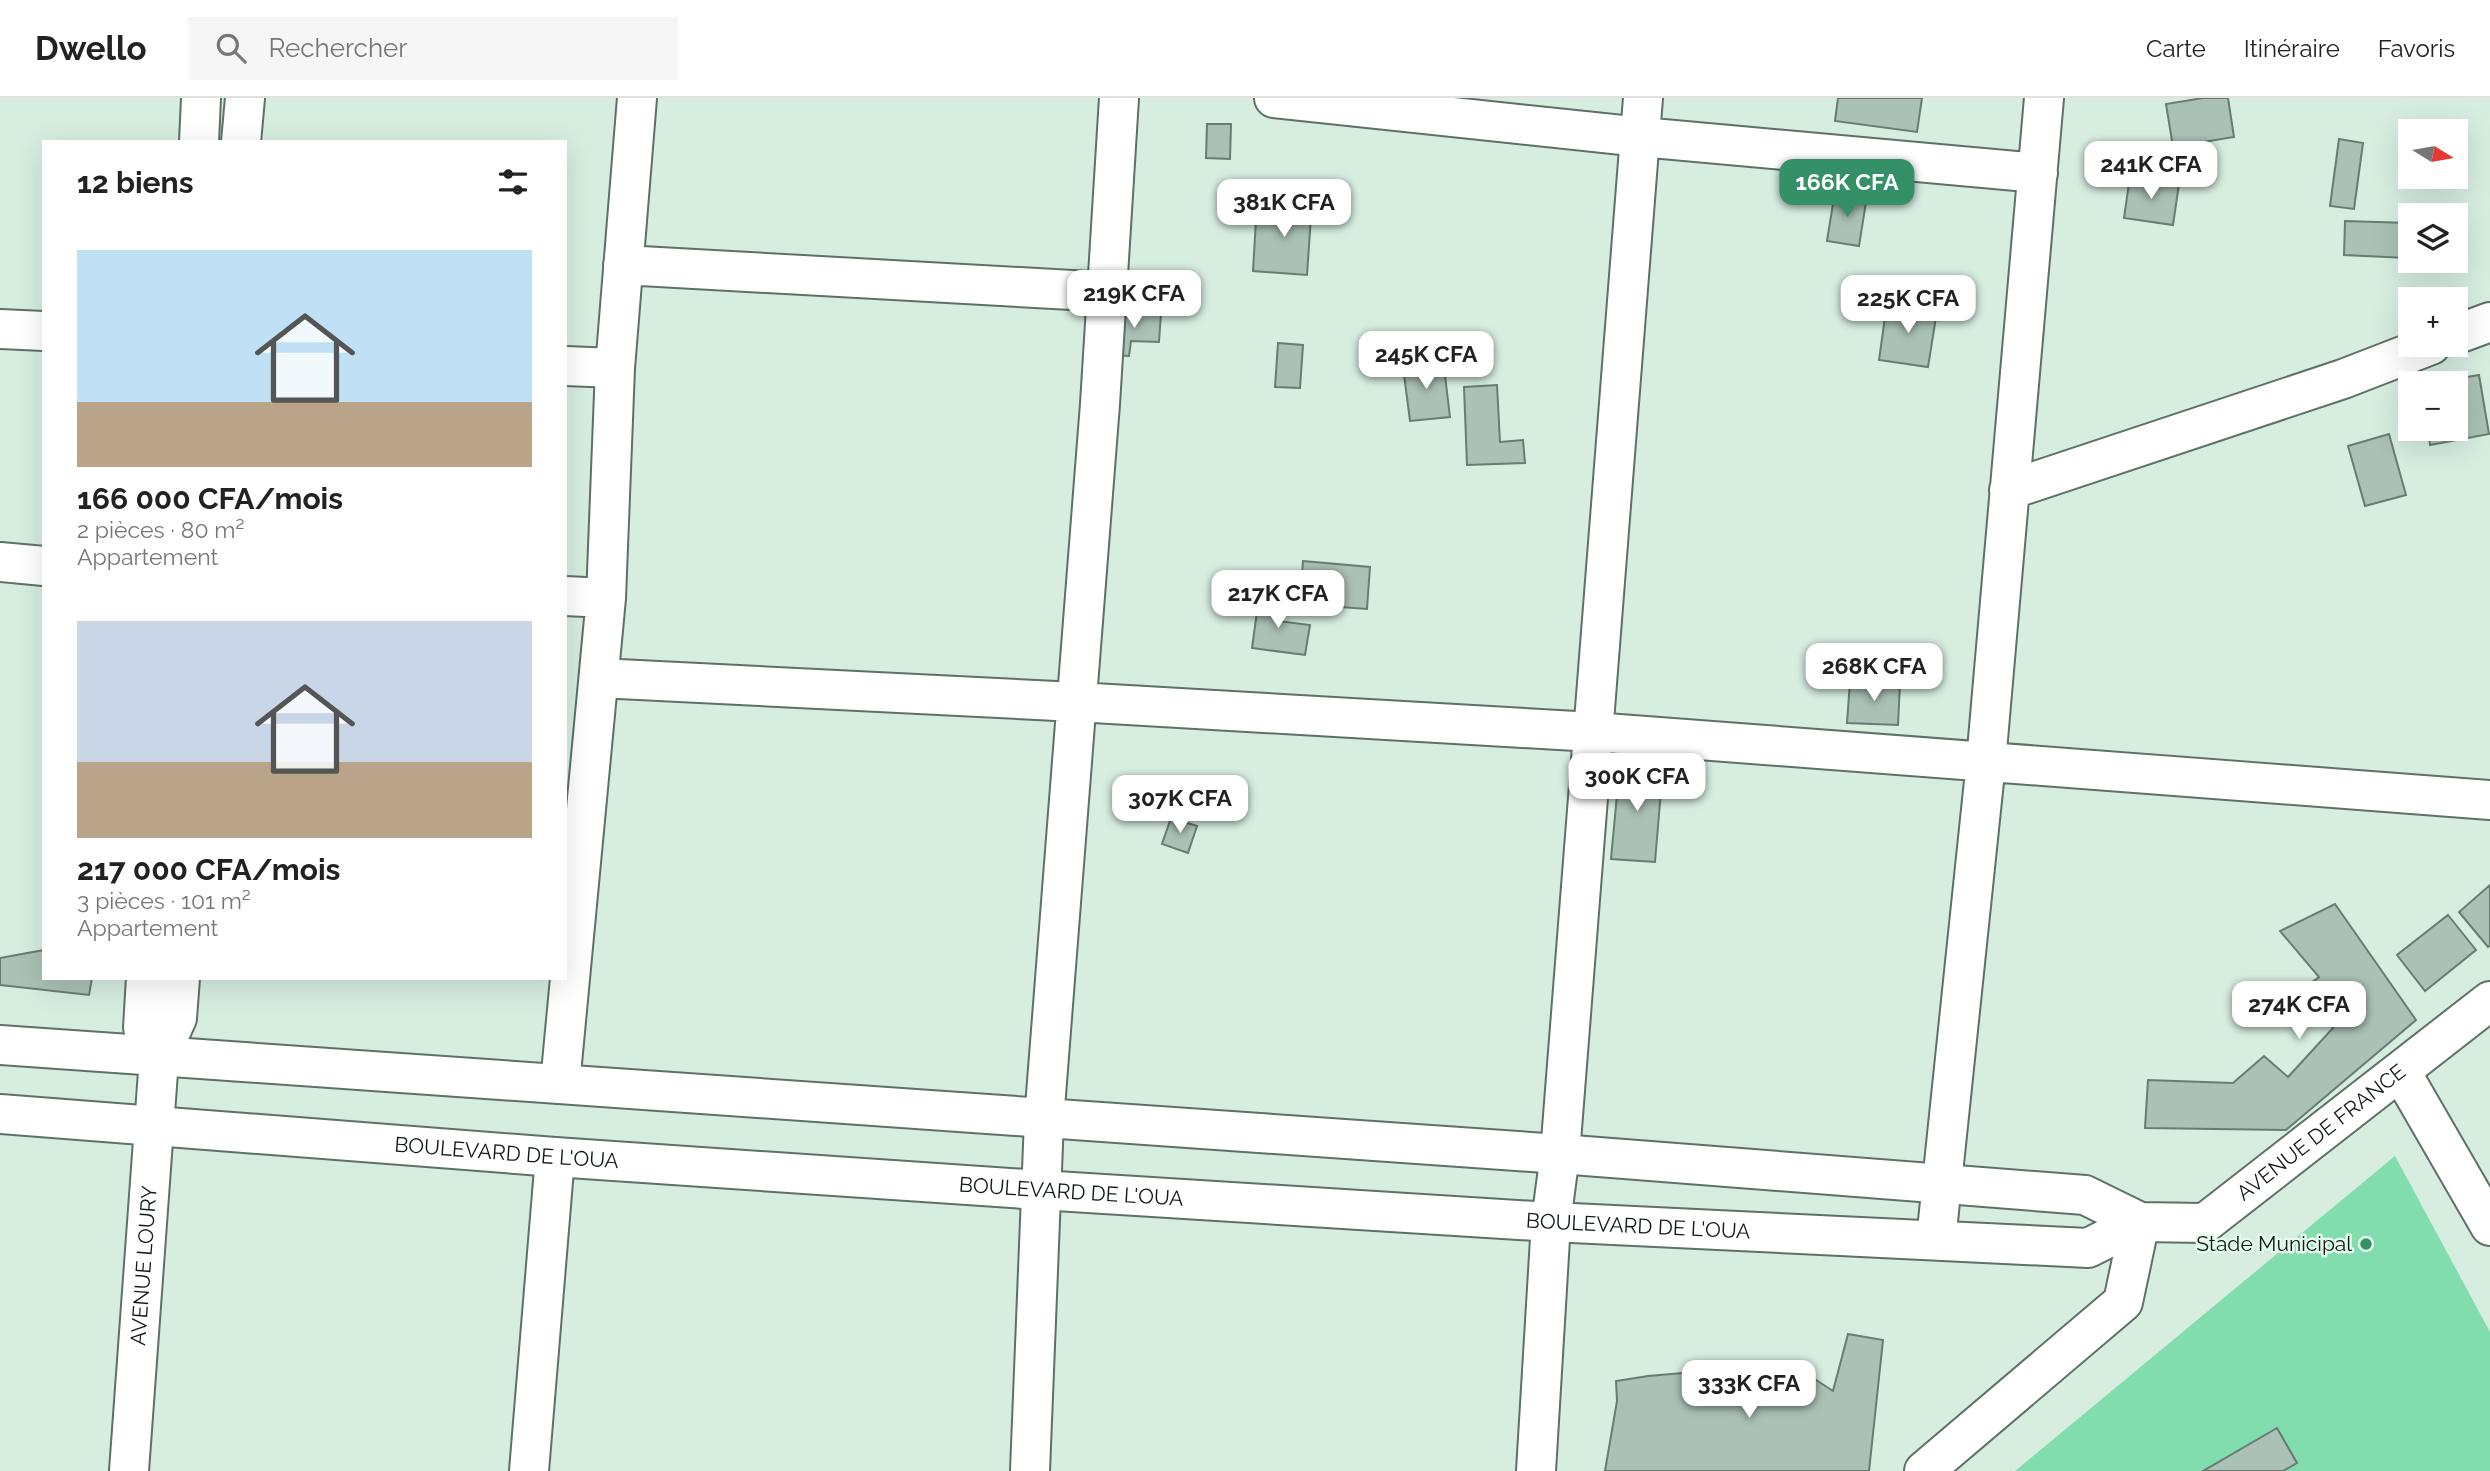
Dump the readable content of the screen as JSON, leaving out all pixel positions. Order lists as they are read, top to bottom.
{
  "streets": {
    "street": ["AVENUE DE FRANCE", "BOULEVARD DE L'OUA", "AVENUE LOURY"]
  },
  "crossings": [
    ["AVENUE DE FRANCE", "BOULEVARD DE L'OUA"],
    ["BOULEVARD DE L'OUA", "AVENUE LOURY"]
  ],
  "places": ["Stade Municipal"],
  "north": "right",
  "page": {
    "header": "Dwello",
    "search": "Rechercher",
    "nav": ["Carte", "Itinéraire", "Favoris"],
    "map_buttons": ["+", "−"],
    "heading": "12 biens",
    "price": [
      "241K CFA",
      "166K CFA",
      "381K CFA",
      "219K CFA",
      "225K CFA",
      "245K CFA",
      "217K CFA",
      "268K CFA",
      "300K CFA",
      "307K CFA",
      "274K CFA",
      "333K CFA"
    ],
    "list": [
      {
        "name": "166 000 CFA/mois",
        "note": "2 pièces · 80 m² · Appartement"
      },
      {
        "name": "217 000 CFA/mois",
        "note": "3 pièces · 101 m² · Appartement"
      }
    ]
  }
}
